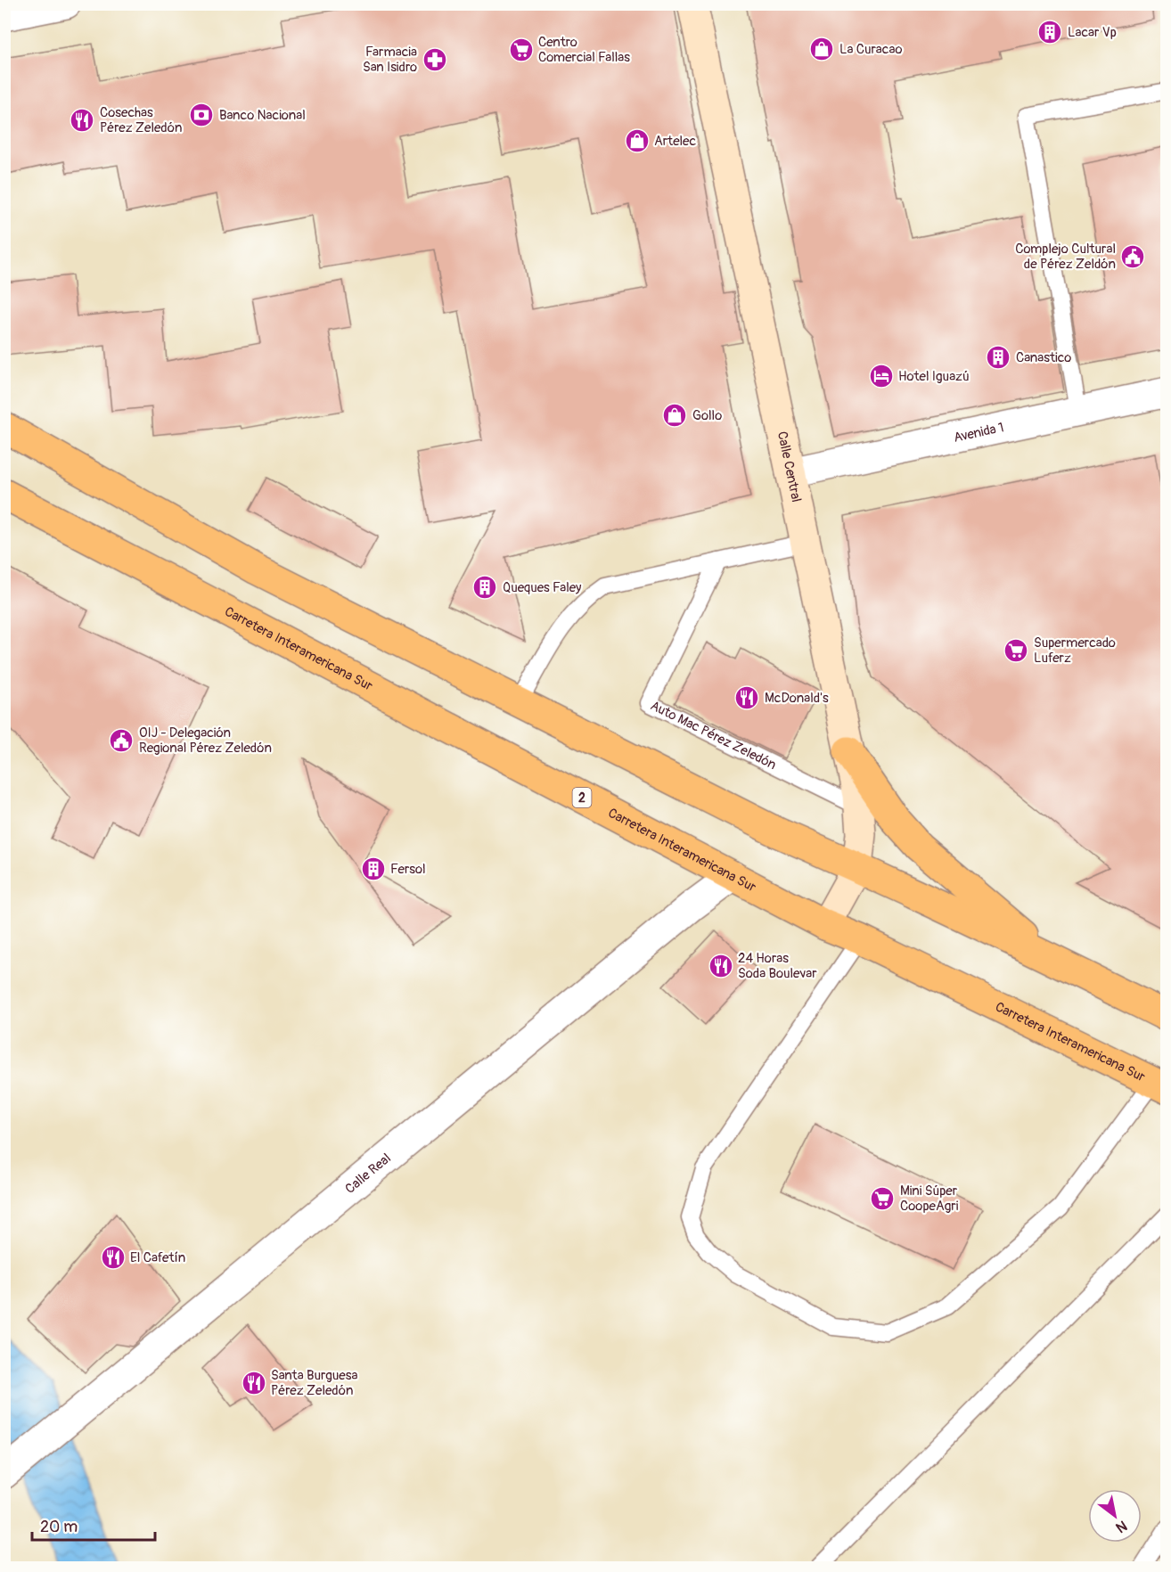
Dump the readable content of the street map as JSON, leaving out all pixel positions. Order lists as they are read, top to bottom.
{
  "streets": {
    "highway": ["Carretera Interamericana Sur", "2"],
    "main road": ["Calle Central"],
    "street": ["Avenida 1", "Calle Real"],
    "lane": ["Auto Mac Pérez Zeledón"]
  },
  "crossings": [
    ["Avenida 1", "Calle Central"],
    ["Calle Central", "Carretera Interamericana Sur"],
    ["Calle Central", "Auto Mac Pérez Zeledón"],
    ["Carretera Interamericana Sur", "Calle Real"]
  ],
  "places": {
    "building": [
      "Lacar Vp",
      "Canastico",
      "Queques Faley",
      "Fersol"
    ],
    "shop": ["La Curacao", "Artelec", "Gollo"],
    "supermarket": ["Centro Comercial Fallas", "Supermercado Luferz", "Mini Súper CoopeAgri"],
    "pharmacy": ["Farmacia San Isidro"],
    "bank": ["Banco Nacional"],
    "restaurant": [
      "Cosechas Pérez Zeledón",
      "McDonald's",
      "24 Horas Soda Boulevar",
      "El Cafetín",
      "Santa Burguesa Pérez Zeledón"
    ],
    "public building": ["Complejo Cultural de Pérez Zeldón", "OIJ - Delegación Regional Pérez Zeledón"],
    "hotel": ["Hotel Iguazú"]
  },
  "scale_bar": "20 m",
  "north": "bottom right"
}
